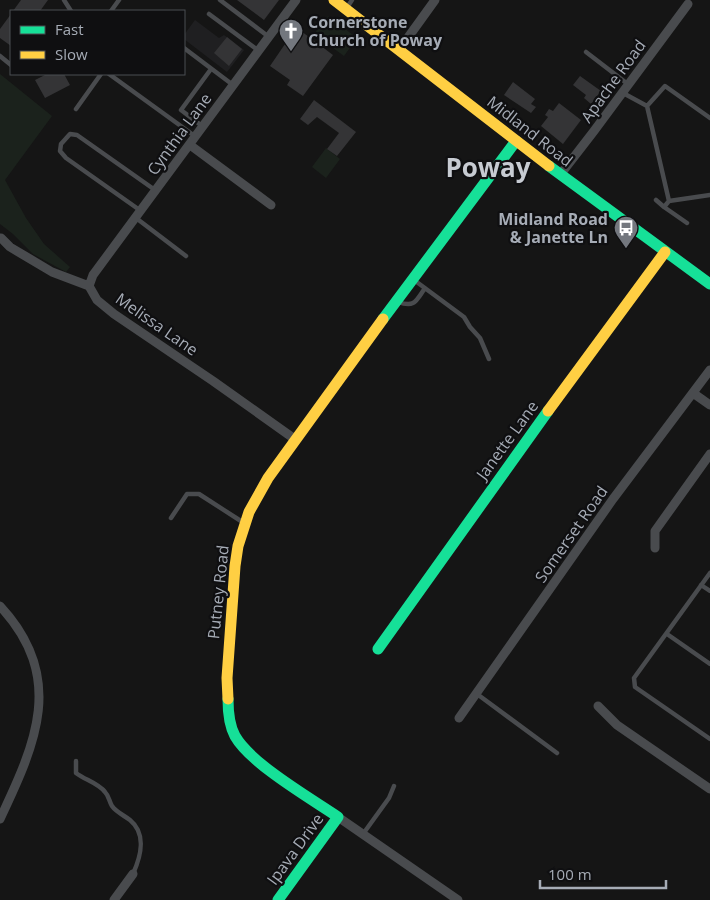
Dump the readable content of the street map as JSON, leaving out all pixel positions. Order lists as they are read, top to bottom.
{
  "streets": {
    "street": [
      "Apache Road",
      "Midland Road",
      "Cynthia Lane",
      "Melissa Lane",
      "Janette Lane",
      "Somerset Road",
      "Putney Road",
      "Ipava Drive"
    ]
  },
  "crossings": [
    ["Apache Road", "Midland Road"],
    ["Midland Road", "Janette Lane"],
    ["Midland Road", "Putney Road"],
    ["Cynthia Lane", "Melissa Lane"],
    ["Melissa Lane", "Putney Road"],
    ["Putney Road", "Ipava Drive"]
  ],
  "districts": ["Poway"],
  "places": {
    "church": ["Cornerstone Church of Poway"],
    "bus stop": ["Midland Road & Janette Ln"]
  },
  "legend": ["Fast", "Slow"],
  "scale_bar": "100 m"
}
